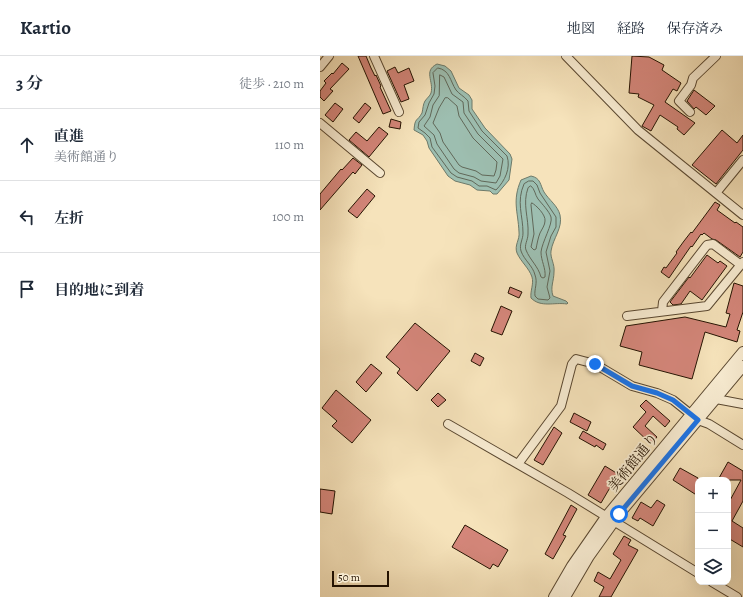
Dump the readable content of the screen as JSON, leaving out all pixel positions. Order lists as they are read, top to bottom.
{
  "streets": {
    "street": ["美術館通り"]
  },
  "scale_bar": "50 m",
  "page": {
    "header": "Kartio",
    "nav": ["地図", "経路", "保存済み"],
    "heading": ["3 分", "徒歩 · 210 m"],
    "list": [
      ["直進", "美術館通り", "110 m"],
      ["左折", "100 m"],
      "目的地に到着"
    ],
    "map_buttons": ["+", "−"],
    "scale": "50 m"
  }
}
